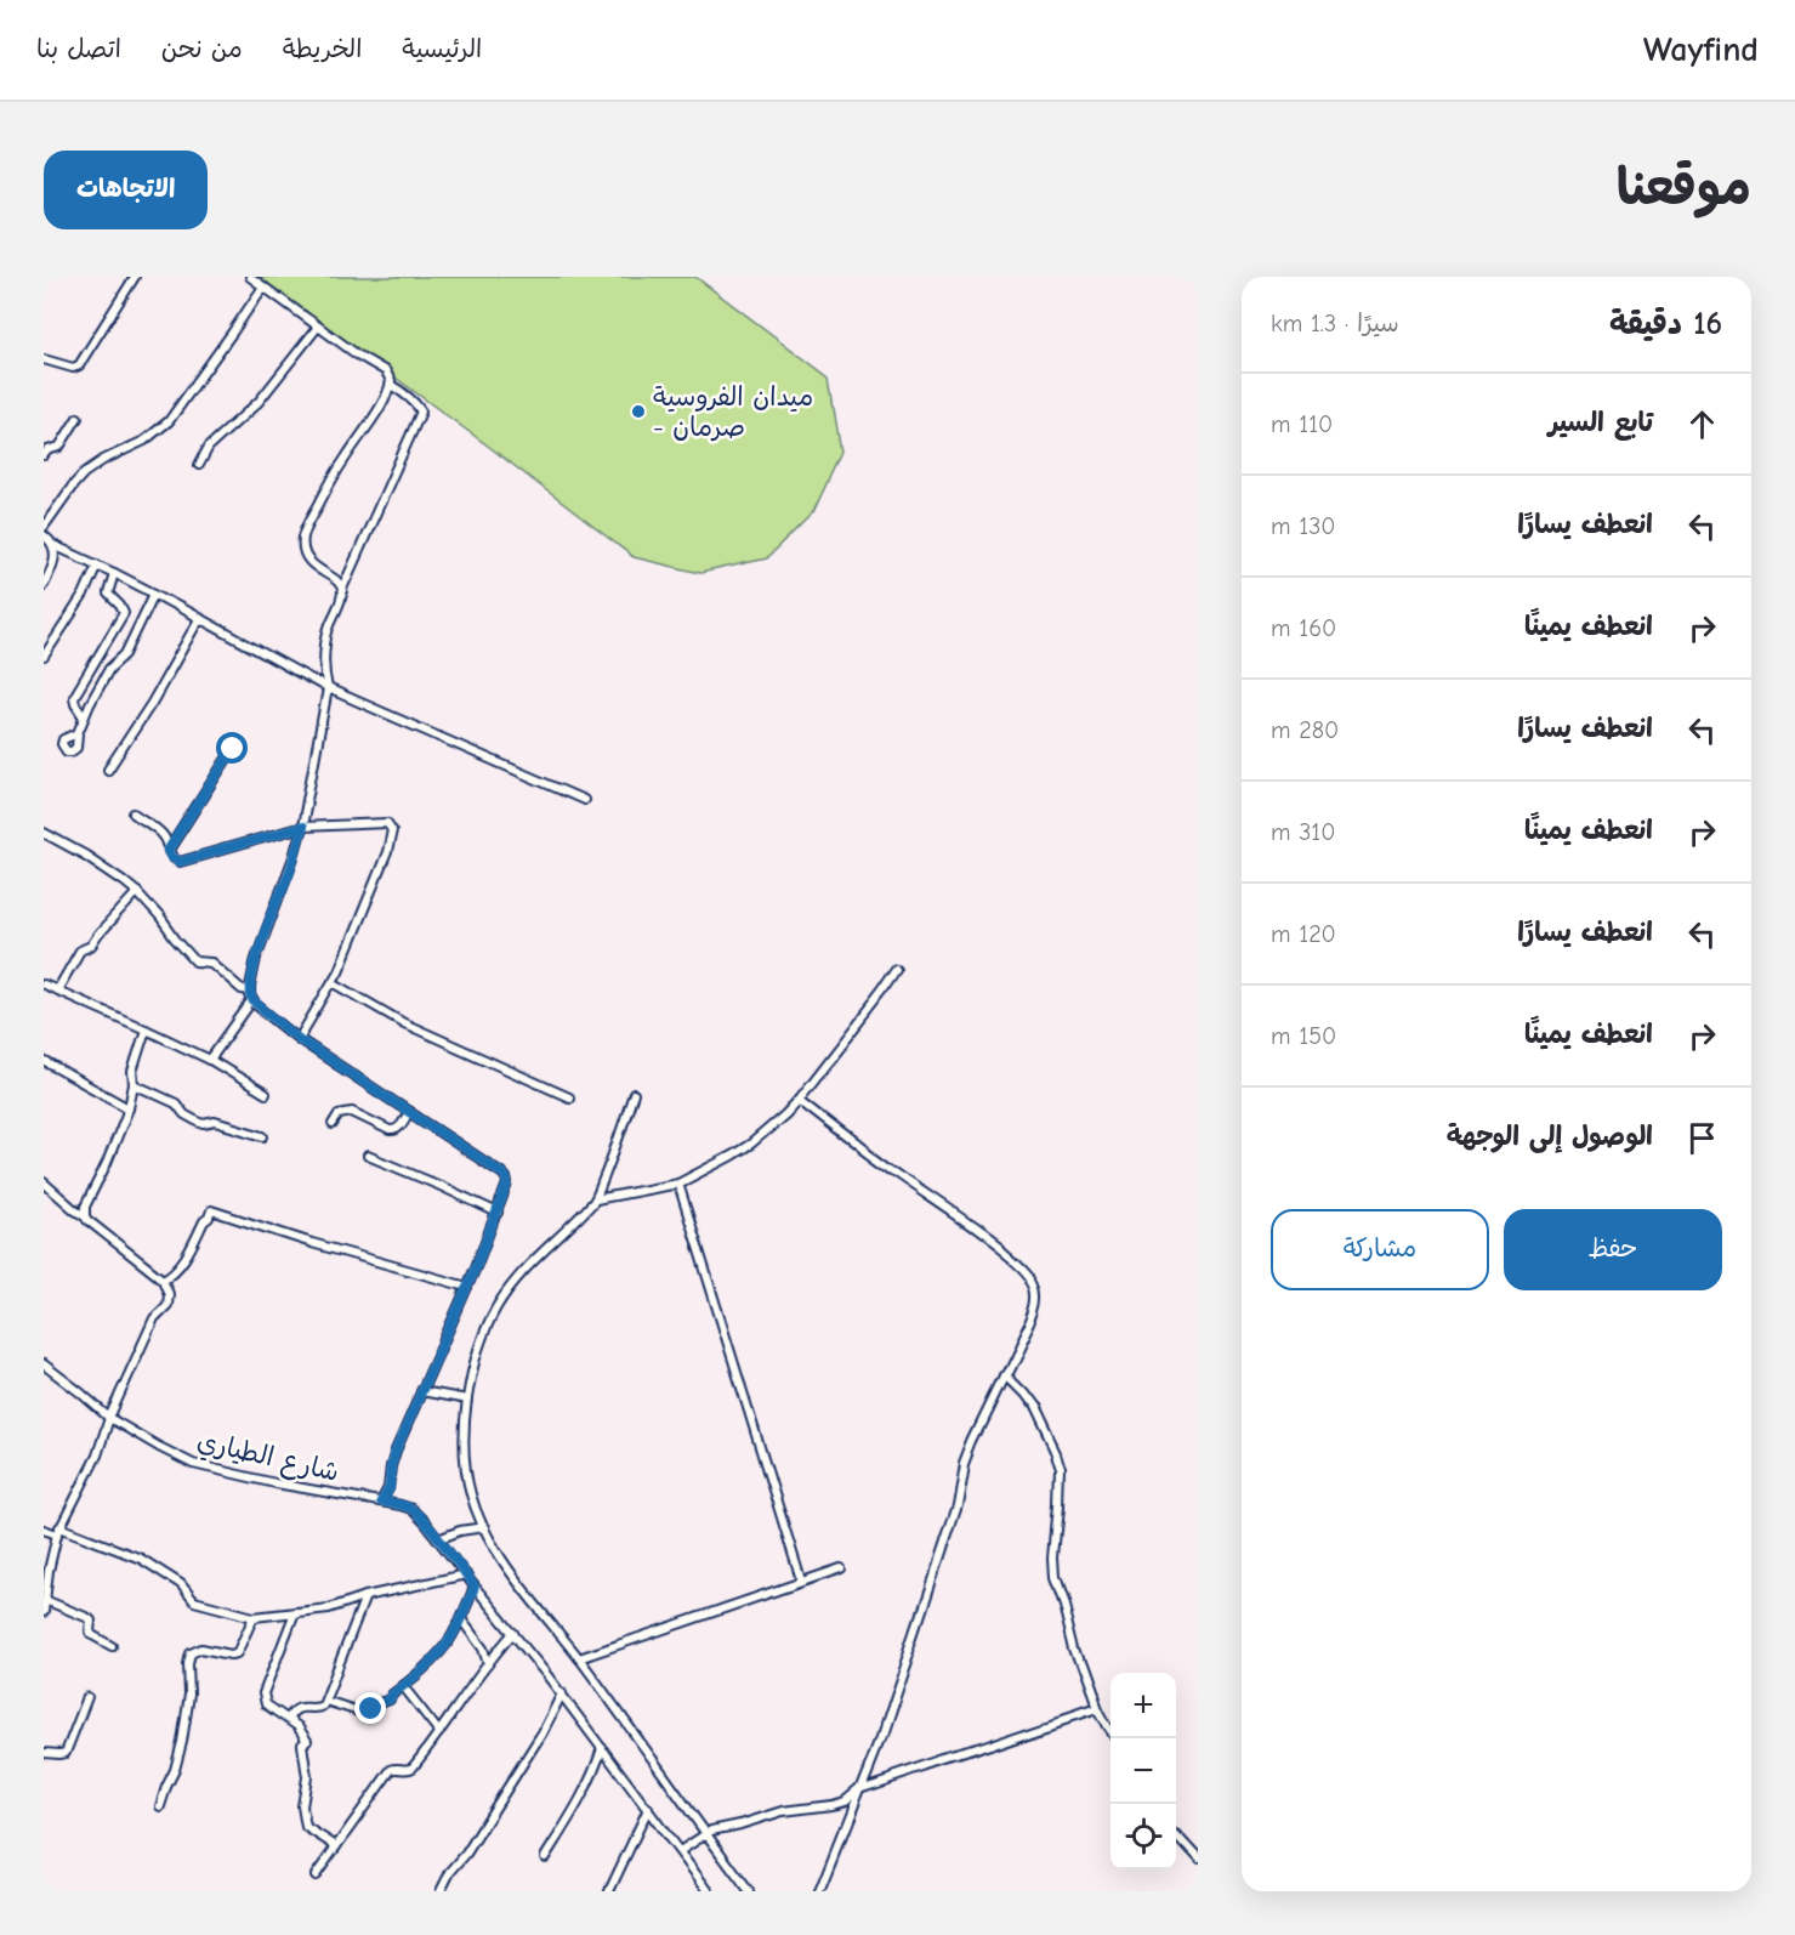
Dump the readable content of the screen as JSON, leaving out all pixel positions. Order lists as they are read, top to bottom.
{
  "streets": {
    "street": ["شارع الطياري"]
  },
  "places": ["ميدان الفروسية - صرمان"],
  "page": {
    "header": "Wayfind",
    "nav": [
      "الرئيسية",
      "الخريطة",
      "من نحن",
      "اتصل بنا"
    ],
    "title": "موقعنا",
    "buttons": [
      "الاتجاهات",
      ["حفظ", "مشاركة"]
    ],
    "heading": ["16 دقيقة", "سيرًا · 1.3 km"],
    "list": [
      ["تابع السير", "110 m"],
      ["انعطف يسارًا", "130 m"],
      ["انعطف يمينًا", "160 m"],
      ["انعطف يسارًا", "280 m"],
      ["انعطف يمينًا", "310 m"],
      ["انعطف يسارًا", "120 m"],
      ["انعطف يمينًا", "150 m"],
      "الوصول إلى الوجهة"
    ],
    "map_buttons": ["+", "−"]
  }
}
